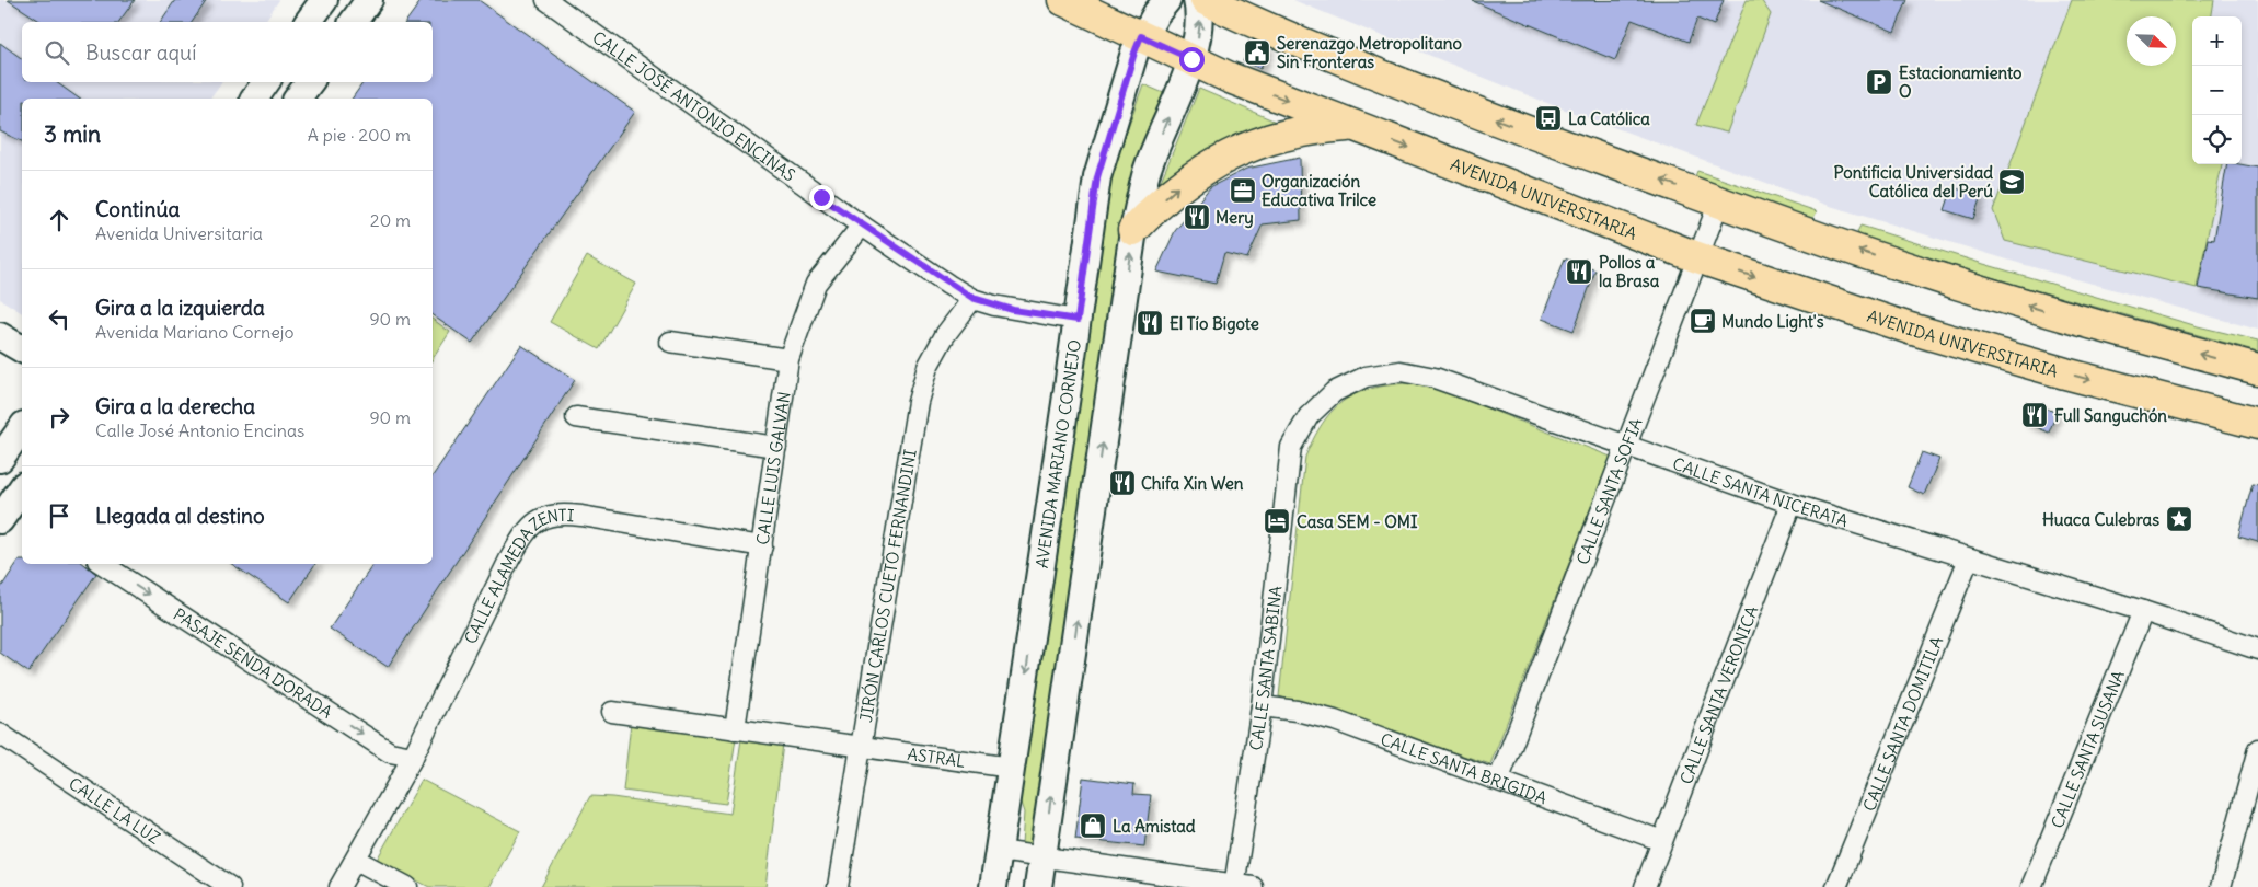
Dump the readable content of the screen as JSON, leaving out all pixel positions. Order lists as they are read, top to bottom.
{
  "streets": {
    "main road": ["AVENIDA UNIVERSITARIA", "AVENIDA MARIANO CORNEJO"],
    "street": [
      "CALLE JOSÉ ANTONIO ENCINAS",
      "CALLE LUIS GALVAN",
      "CALLE SANTA SOFIA",
      "CALLE SANTA NICERATA",
      "CALLE ALAMEDA ZENTI",
      "JIRÓN CARLOS CUETO FERNANDINI",
      "PASAJE SENDA DORADA",
      "CALLE SANTA SABINA",
      "CALLE SANTA VERONICA",
      "CALLE SANTA DOMITILA",
      "CALLE SANTA SUSANA",
      "ASTRAL",
      "CALLE SANTA BRIGIDA",
      "CALLE LA LUZ"
    ]
  },
  "crossings": [
    ["CALLE JOSÉ ANTONIO ENCINAS", "AVENIDA MARIANO CORNEJO"],
    ["CALLE JOSÉ ANTONIO ENCINAS", "CALLE LUIS GALVAN"],
    ["CALLE JOSÉ ANTONIO ENCINAS", "JIRÓN CARLOS CUETO FERNANDINI"],
    ["AVENIDA UNIVERSITARIA", "AVENIDA MARIANO CORNEJO"],
    ["AVENIDA UNIVERSITARIA", "CALLE SANTA SOFIA"],
    ["AVENIDA MARIANO CORNEJO", "ASTRAL"],
    ["CALLE LUIS GALVAN", "CALLE ALAMEDA ZENTI"],
    ["CALLE LUIS GALVAN", "ASTRAL"],
    ["CALLE SANTA SOFIA", "CALLE SANTA NICERATA"],
    ["CALLE SANTA SOFIA", "CALLE SANTA BRIGIDA"],
    ["CALLE SANTA NICERATA", "CALLE SANTA SABINA"],
    ["CALLE SANTA NICERATA", "CALLE SANTA VERONICA"],
    ["CALLE SANTA NICERATA", "CALLE SANTA DOMITILA"],
    ["CALLE SANTA NICERATA", "CALLE SANTA SUSANA"],
    ["CALLE ALAMEDA ZENTI", "PASAJE SENDA DORADA"],
    ["JIRÓN CARLOS CUETO FERNANDINI", "ASTRAL"],
    ["CALLE SANTA SABINA", "CALLE SANTA BRIGIDA"],
    ["CALLE SANTA VERONICA", "CALLE SANTA BRIGIDA"]
  ],
  "one_way": ["PASAJE SENDA DORADA"],
  "places": {
    "public building": ["Serenazgo Metropolitano Sin Fronteras"],
    "parking": ["Estacionamiento O"],
    "bus stop": ["La Católica"],
    "school or university": ["Pontificia Universidad Católica del Perú"],
    "office": ["Organización Educativa Trilce"],
    "restaurant": [
      "Mery",
      "Pollos a la Brasa",
      "El Tío Bigote",
      "Full Sanguchón",
      "Chifa Xin Wen"
    ],
    "cafe": ["Mundo Light's"],
    "place": ["Huaca Culebras"],
    "hotel": ["Casa SEM - OMI"],
    "shop": ["La Amistad"]
  },
  "north": "bottom right",
  "page": {
    "map_buttons": ["+", "−"],
    "search": "Buscar aquí",
    "heading": ["3 min", "A pie · 200 m"],
    "list": [
      ["Continúa", "Avenida Universitaria", "20 m"],
      ["Gira a la izquierda", "Avenida Mariano Cornejo", "90 m"],
      ["Gira a la derecha", "Calle José Antonio Encinas", "90 m"],
      "Llegada al destino"
    ]
  }
}
